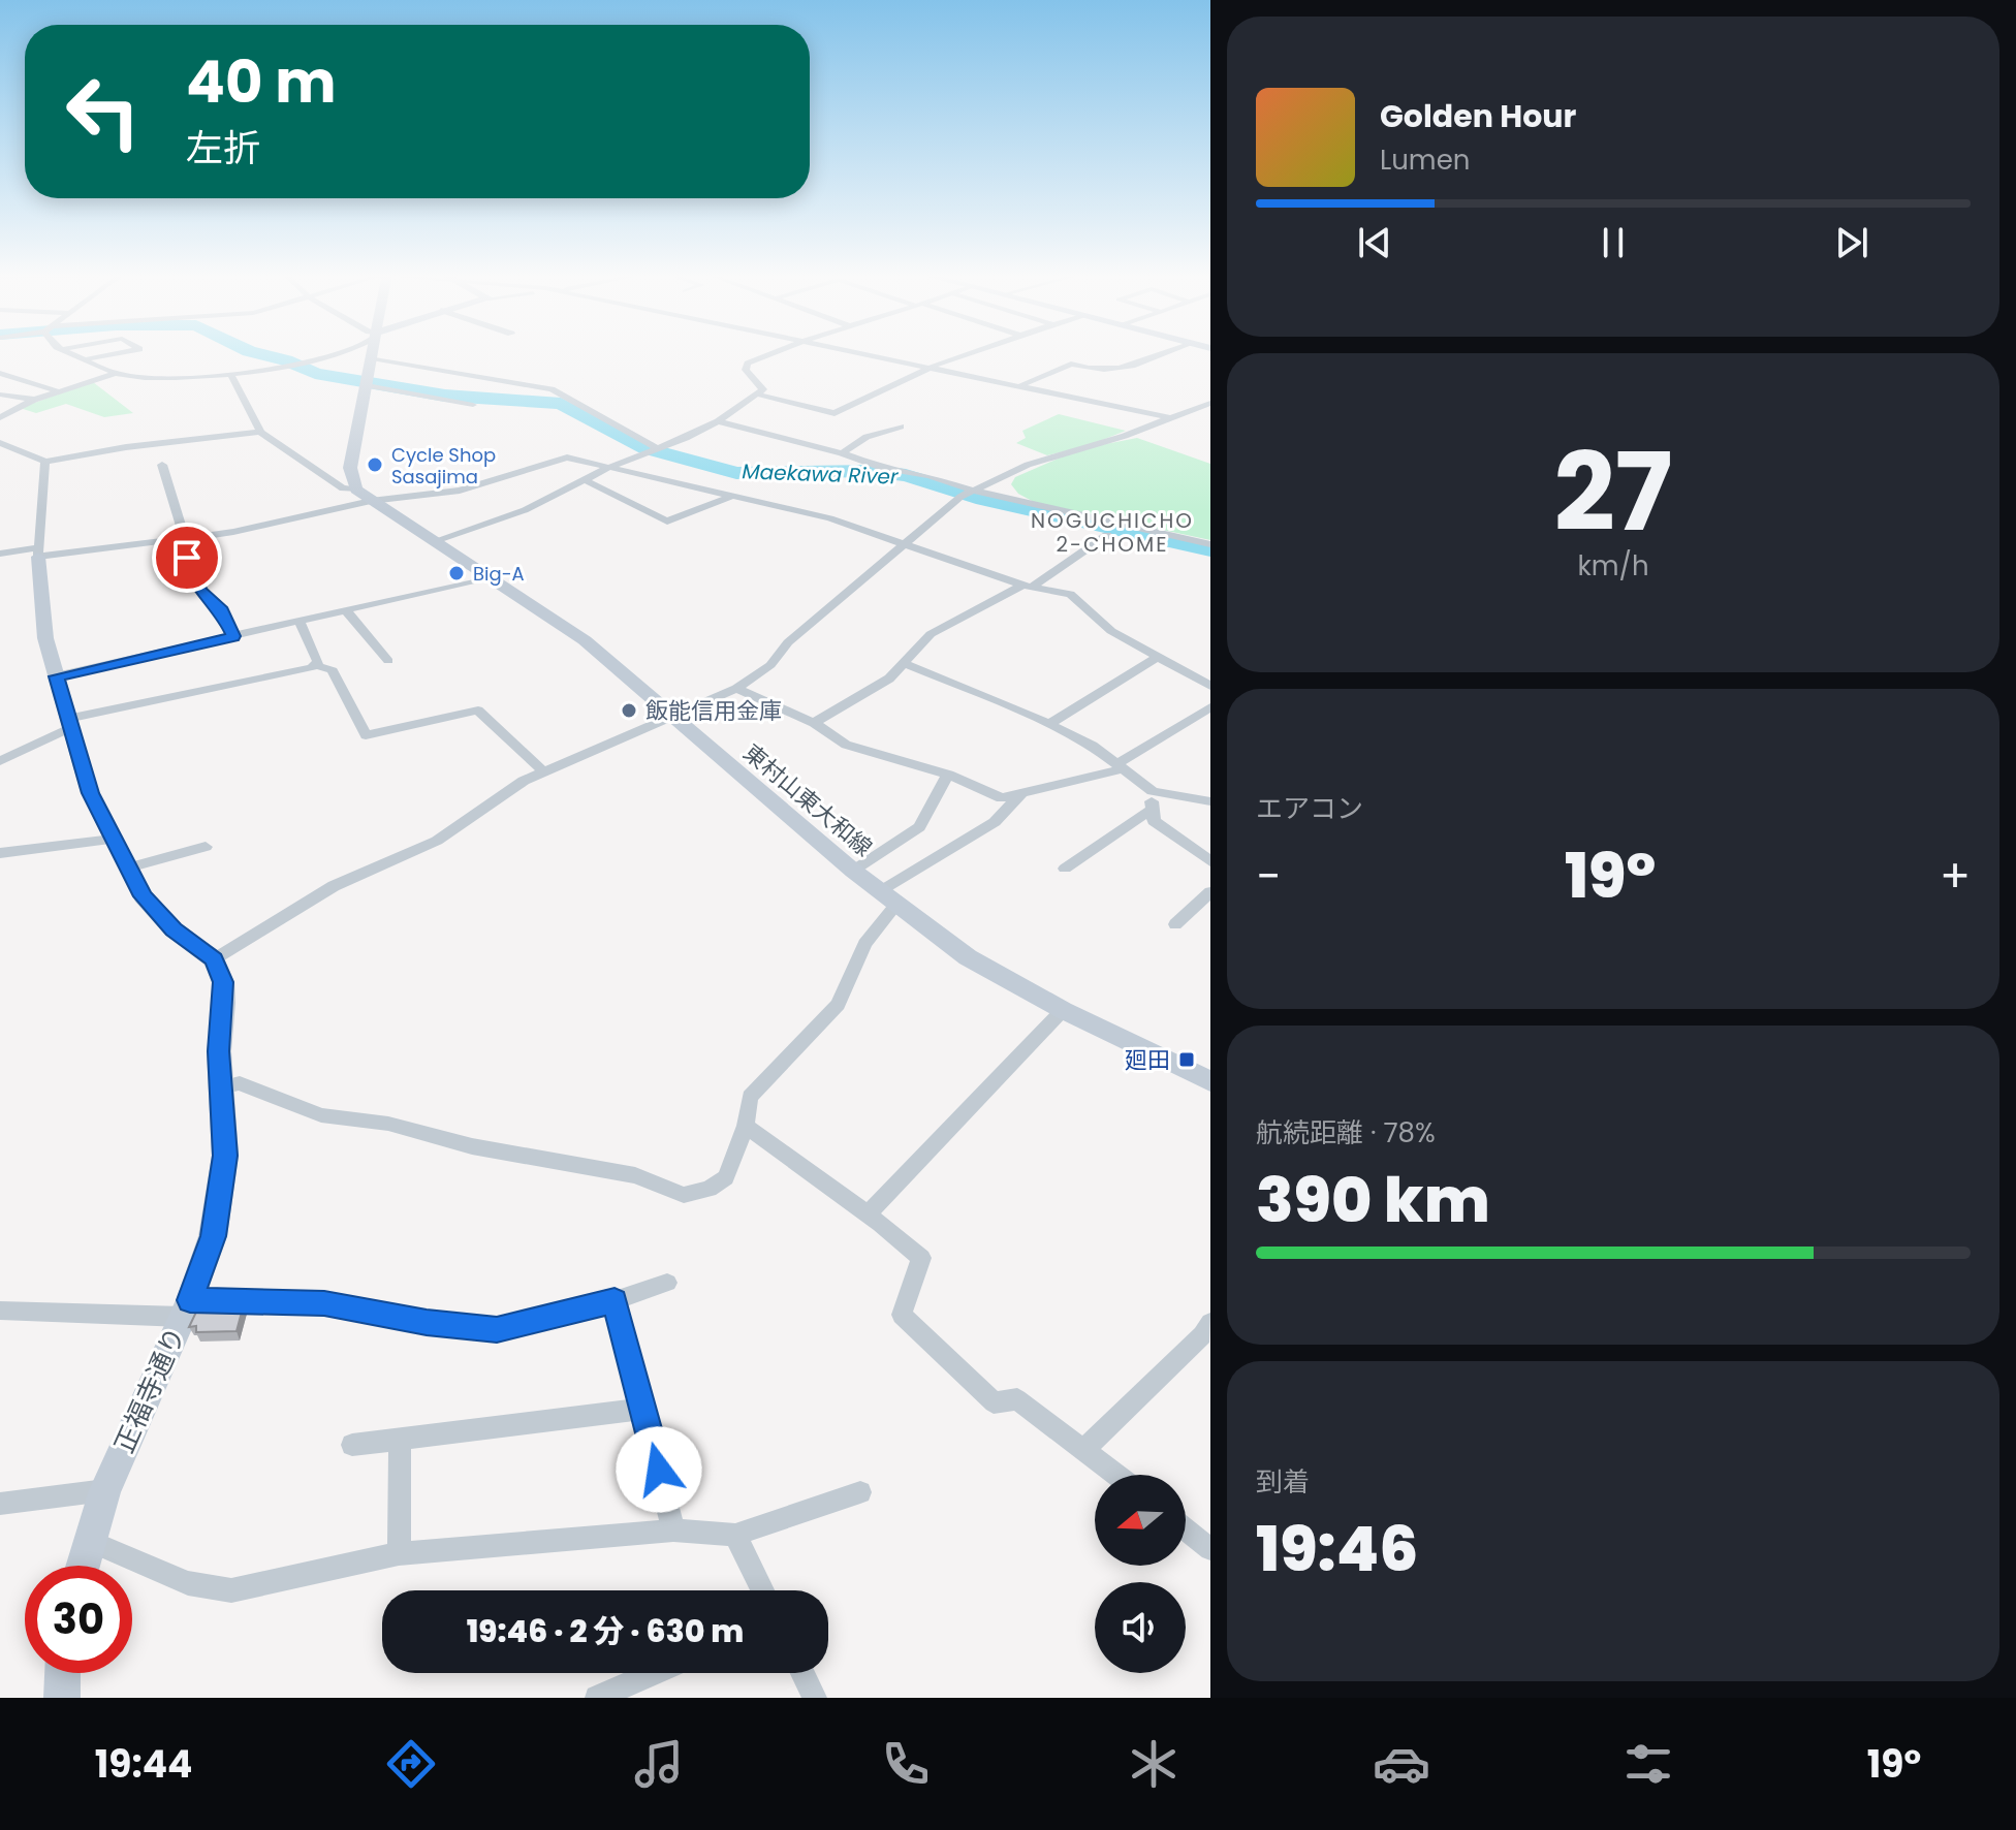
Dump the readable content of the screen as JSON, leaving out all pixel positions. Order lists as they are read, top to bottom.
{
  "streets": {
    "street": ["東村山東大和線", "正福寺通り"]
  },
  "districts": ["NOGUCHICHO 2-CHOME"],
  "water": ["Maekawa River"],
  "places": {
    "other": ["Cycle Shop Sasajima", "Big-A", "飯能信用金庫"],
    "transit": ["廻田"]
  },
  "north": "left",
  "page": {
    "turn": ["40 m", "左折"],
    "song": ["Golden Hour", "Lumen"],
    "tile": [
      ["27", "km/h"],
      "エアコン",
      ["航続距離 · 78%", "390 km"],
      ["到着", "19:46"]
    ],
    "heat": ["−", "19°", "+"],
    "limit": "30",
    "trip": "19:46 · 2 分 · 630 m",
    "tabs": ["19:44", "19°"]
  }
}
